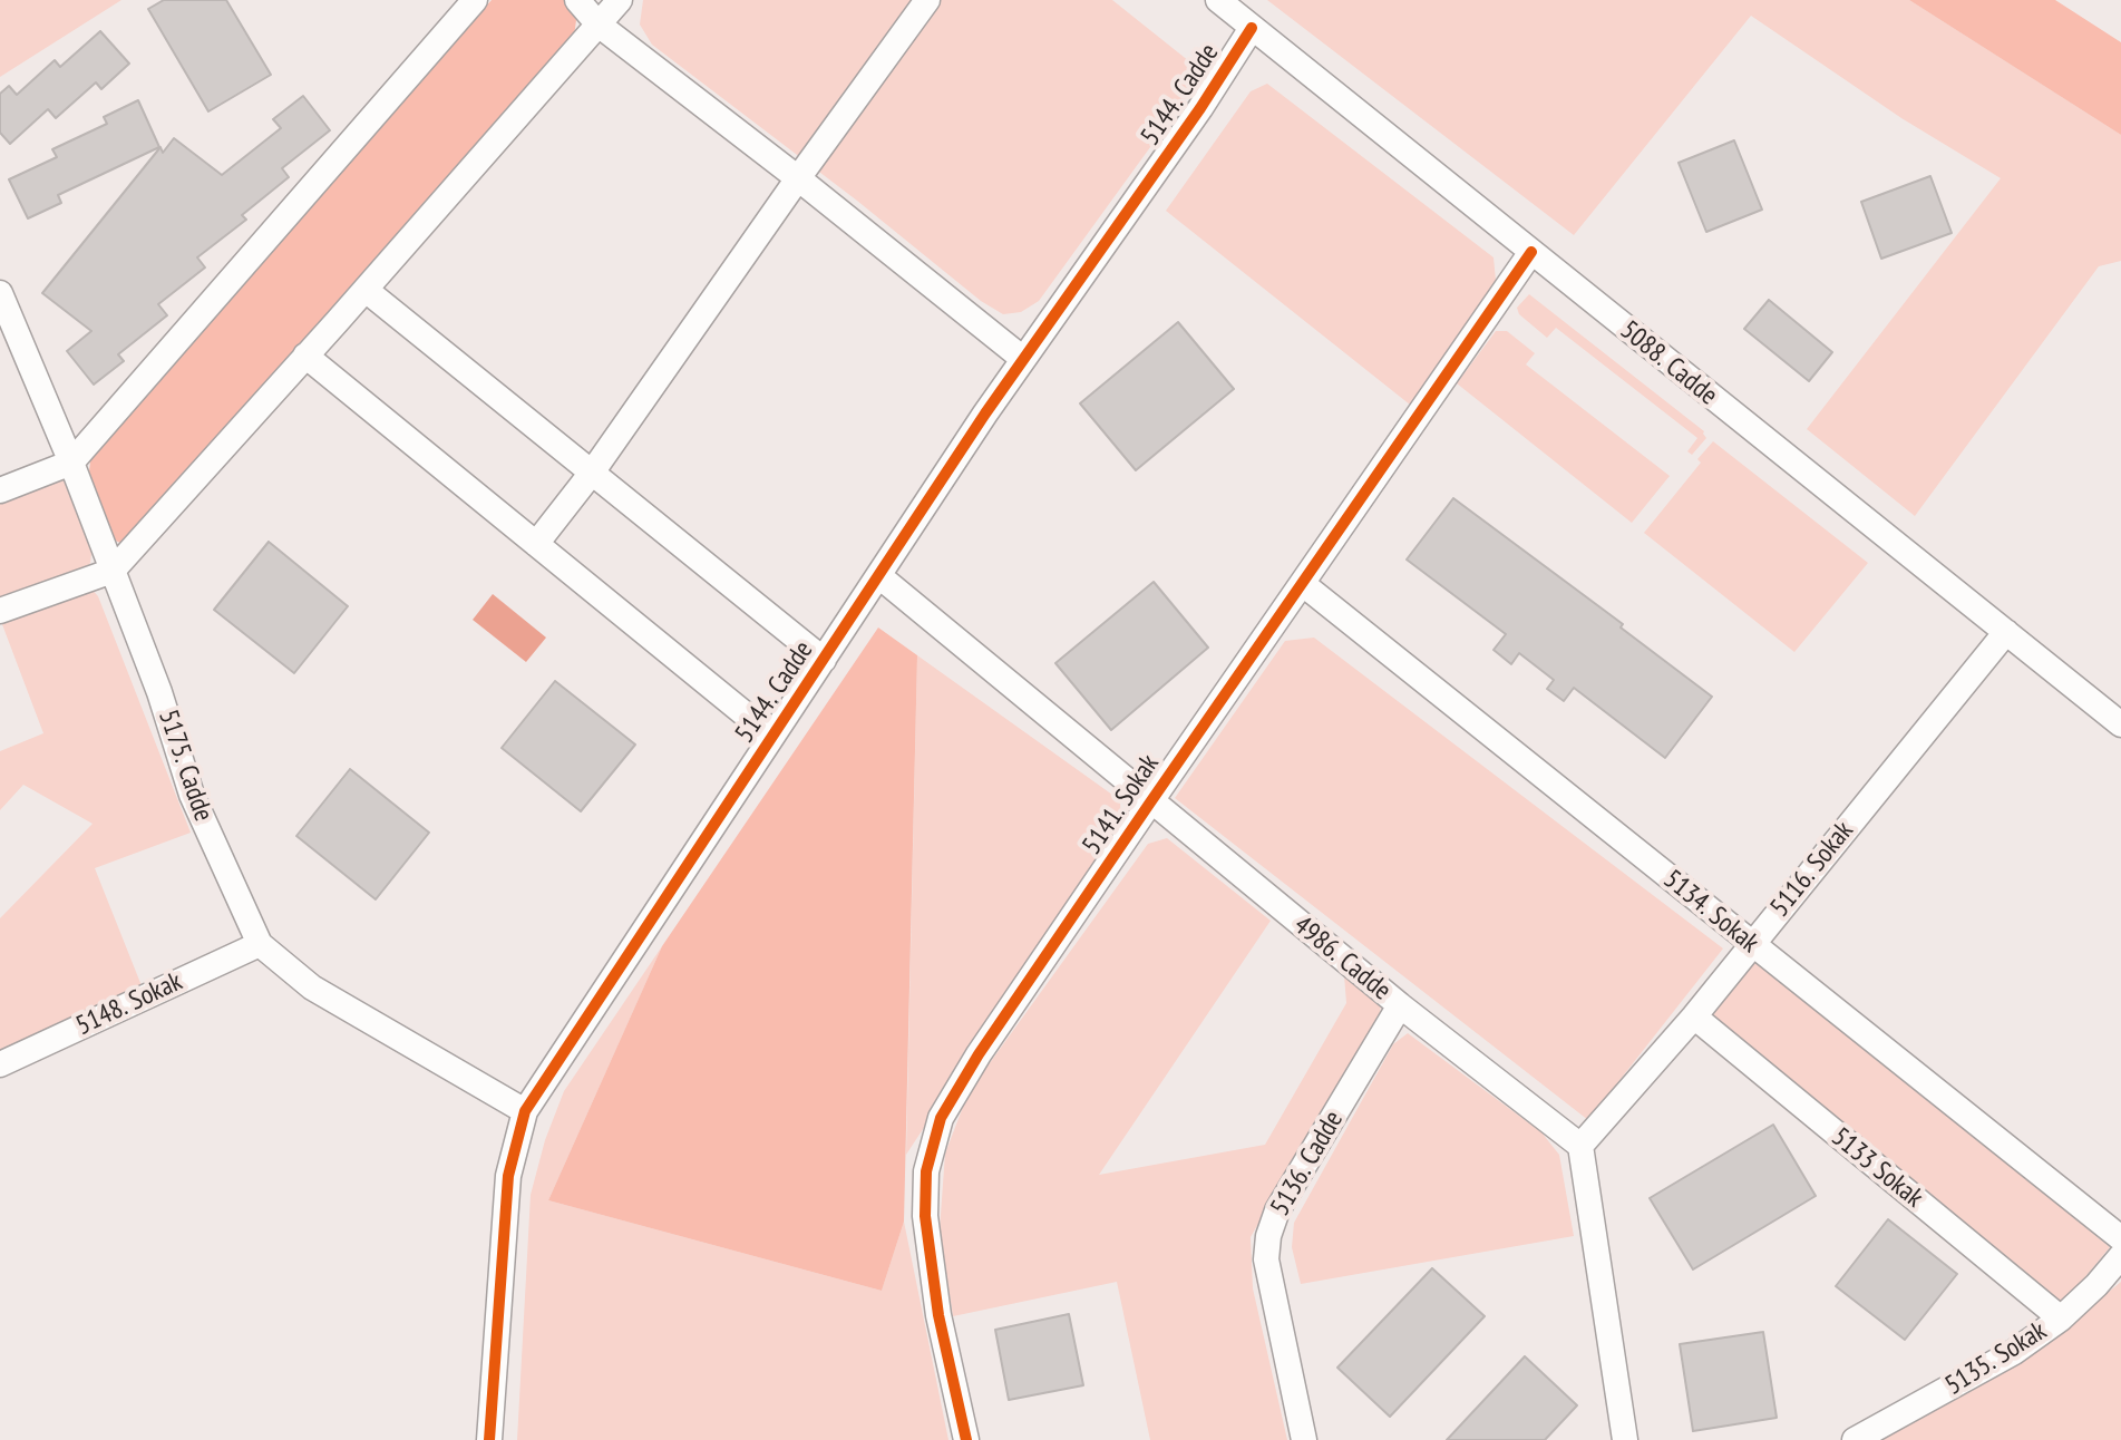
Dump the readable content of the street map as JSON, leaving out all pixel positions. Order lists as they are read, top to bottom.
{
  "streets": {
    "street": [
      "5144. Cadde",
      "5088. Cadde",
      "5175. Cadde",
      "5141. Sokak",
      "5116. Sokak",
      "5134. Sokak",
      "4986. Cadde",
      "5148. Sokak",
      "5136. Cadde",
      "5133 Sokak",
      "5135. Sokak"
    ]
  },
  "crossings": [
    ["5144. Cadde", "5088. Cadde"],
    ["5144. Cadde", "5175. Cadde"],
    ["5144. Cadde", "4986. Cadde"],
    ["5088. Cadde", "5141. Sokak"],
    ["5088. Cadde", "5116. Sokak"],
    ["5175. Cadde", "5148. Sokak"],
    ["5141. Sokak", "5134. Sokak"],
    ["5141. Sokak", "4986. Cadde"],
    ["5116. Sokak", "5134. Sokak"],
    ["5116. Sokak", "4986. Cadde"],
    ["5116. Sokak", "5133 Sokak"],
    ["4986. Cadde", "5136. Cadde"],
    ["5133 Sokak", "5135. Sokak"]
  ]
}
